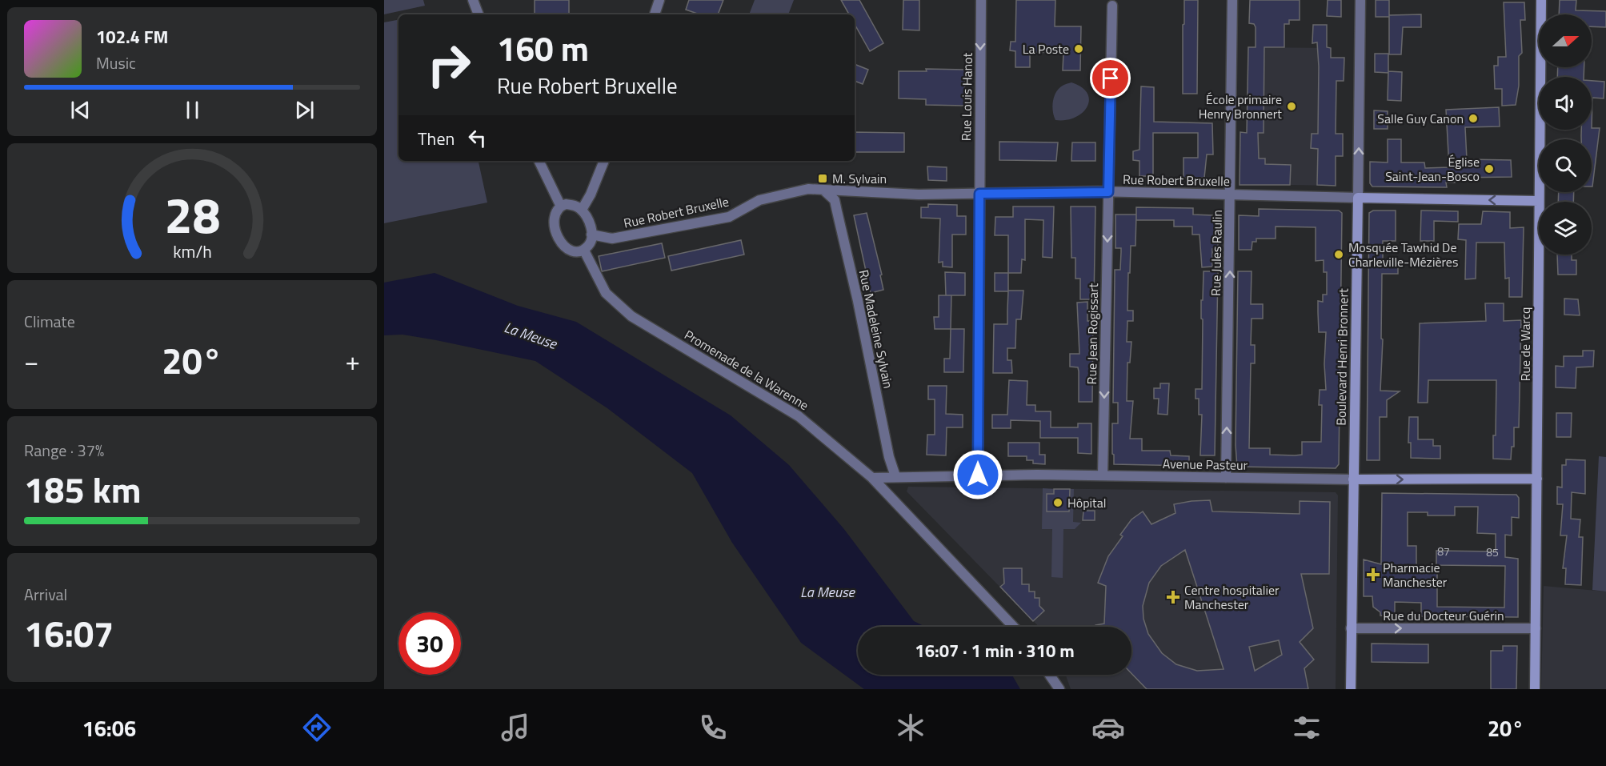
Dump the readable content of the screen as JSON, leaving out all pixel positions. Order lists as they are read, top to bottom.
{
  "streets": {
    "main road": [
      "Rue Robert Bruxelle",
      "Rue de Warcq",
      "Boulevard Henri Bronnert",
      "Avenue Pasteur"
    ],
    "street": [
      "Rue Louis Hanot",
      "Rue Jules Raulin",
      "Rue Madeleine Sylvain",
      "Rue Jean Rogissart",
      "Promenade de la Warenne",
      "Rue du Docteur Guérin"
    ]
  },
  "crossings": [
    ["Rue Louis Hanot", "Rue Robert Bruxelle"],
    ["Rue Louis Hanot", "Avenue Pasteur"],
    ["Rue Robert Bruxelle", "Rue Jules Raulin"],
    ["Rue Robert Bruxelle", "Rue Madeleine Sylvain"],
    ["Rue Robert Bruxelle", "Rue Jean Rogissart"],
    ["Rue Robert Bruxelle", "Rue de Warcq"],
    ["Rue Robert Bruxelle", "Boulevard Henri Bronnert"],
    ["Rue Robert Bruxelle", "Promenade de la Warenne"],
    ["Rue Jules Raulin", "Avenue Pasteur"],
    ["Rue Madeleine Sylvain", "Avenue Pasteur"],
    ["Rue Jean Rogissart", "Avenue Pasteur"],
    ["Rue de Warcq", "Avenue Pasteur"],
    ["Rue de Warcq", "Rue du Docteur Guérin"],
    ["Boulevard Henri Bronnert", "Avenue Pasteur"],
    ["Boulevard Henri Bronnert", "Rue du Docteur Guérin"],
    ["Promenade de la Warenne", "Avenue Pasteur"]
  ],
  "one_way": [
    "Rue Louis Hanot",
    "Rue Jules Raulin",
    "Rue Jean Rogissart",
    "Rue du Docteur Guérin"
  ],
  "water": ["La Meuse"],
  "places": {
    "other": [
      "La Poste",
      "École primaire Henry Bronnert",
      "Salle Guy Canon",
      "Église Saint-Jean-Bosco",
      "Mosquée Tawhid De Charleville-Mézières",
      "Hôpital"
    ],
    "transit": ["M. Sylvain"],
    "health": ["Pharmacie Manchester", "Centre hospitalier Manchester"]
  },
  "house_numbers": ["87", "85"],
  "north": "right",
  "page": {
    "turn": ["160 m", "Rue Robert Bruxelle"],
    "song": ["102.4 FM", "Music"],
    "then": "Then",
    "tile": [
      "Climate",
      ["Range · 37%", "185 km"],
      ["Arrival", "16:07"]
    ],
    "heat": ["−", "20°", "+"],
    "limit": "30",
    "trip": "16:07 · 1 min · 310 m",
    "tabs": ["16:06", "20°"],
    "gauge": ["28", "km/h"]
  }
}
